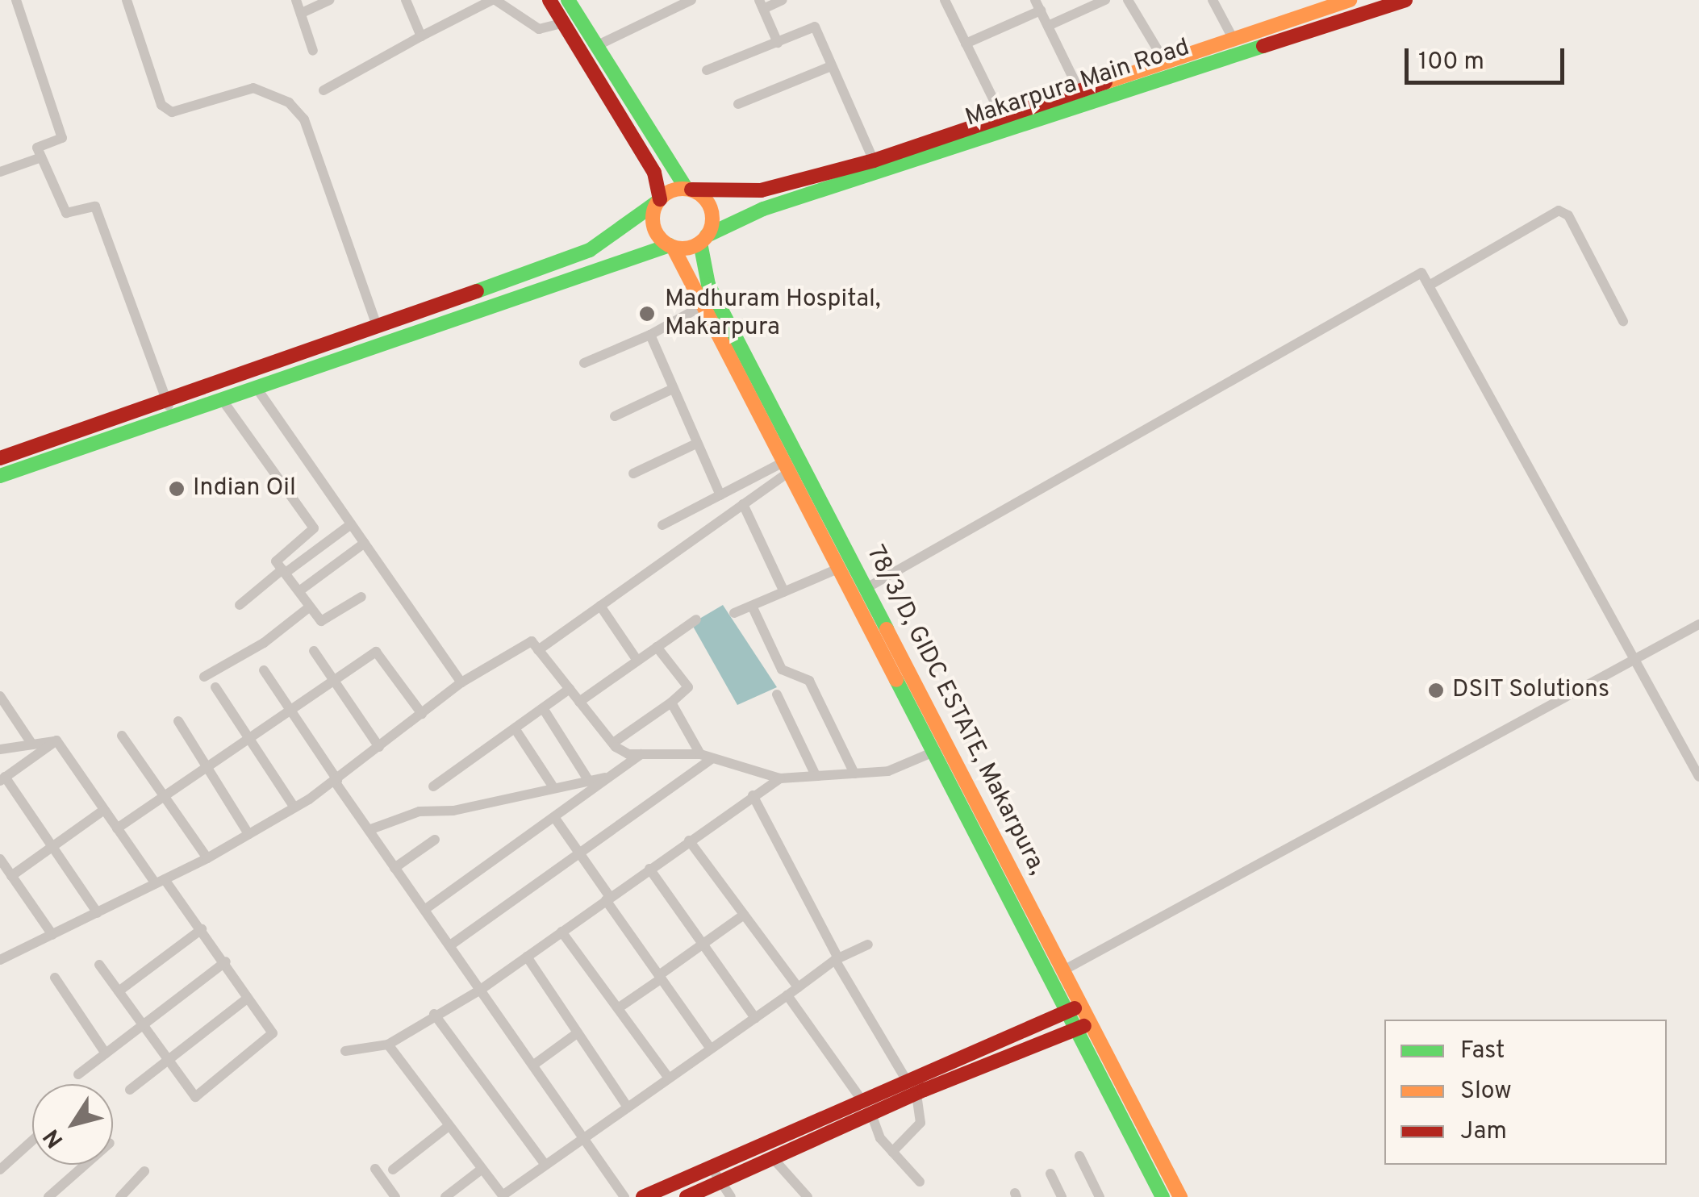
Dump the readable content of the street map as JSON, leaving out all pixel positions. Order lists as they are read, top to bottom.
{
  "streets": {
    "main road": ["Makarpura Main Road", "78/3/D, GIDC ESTATE, Makarpura,"]
  },
  "crossings": [
    ["Makarpura Main Road", "78/3/D, GIDC ESTATE, Makarpura,"]
  ],
  "places": ["Madhuram Hospital, Makarpura", "Indian Oil", "DSIT Solutions"],
  "legend": ["Fast", "Slow", "Jam"],
  "scale_bar": "100 m",
  "north": "bottom left"
}
